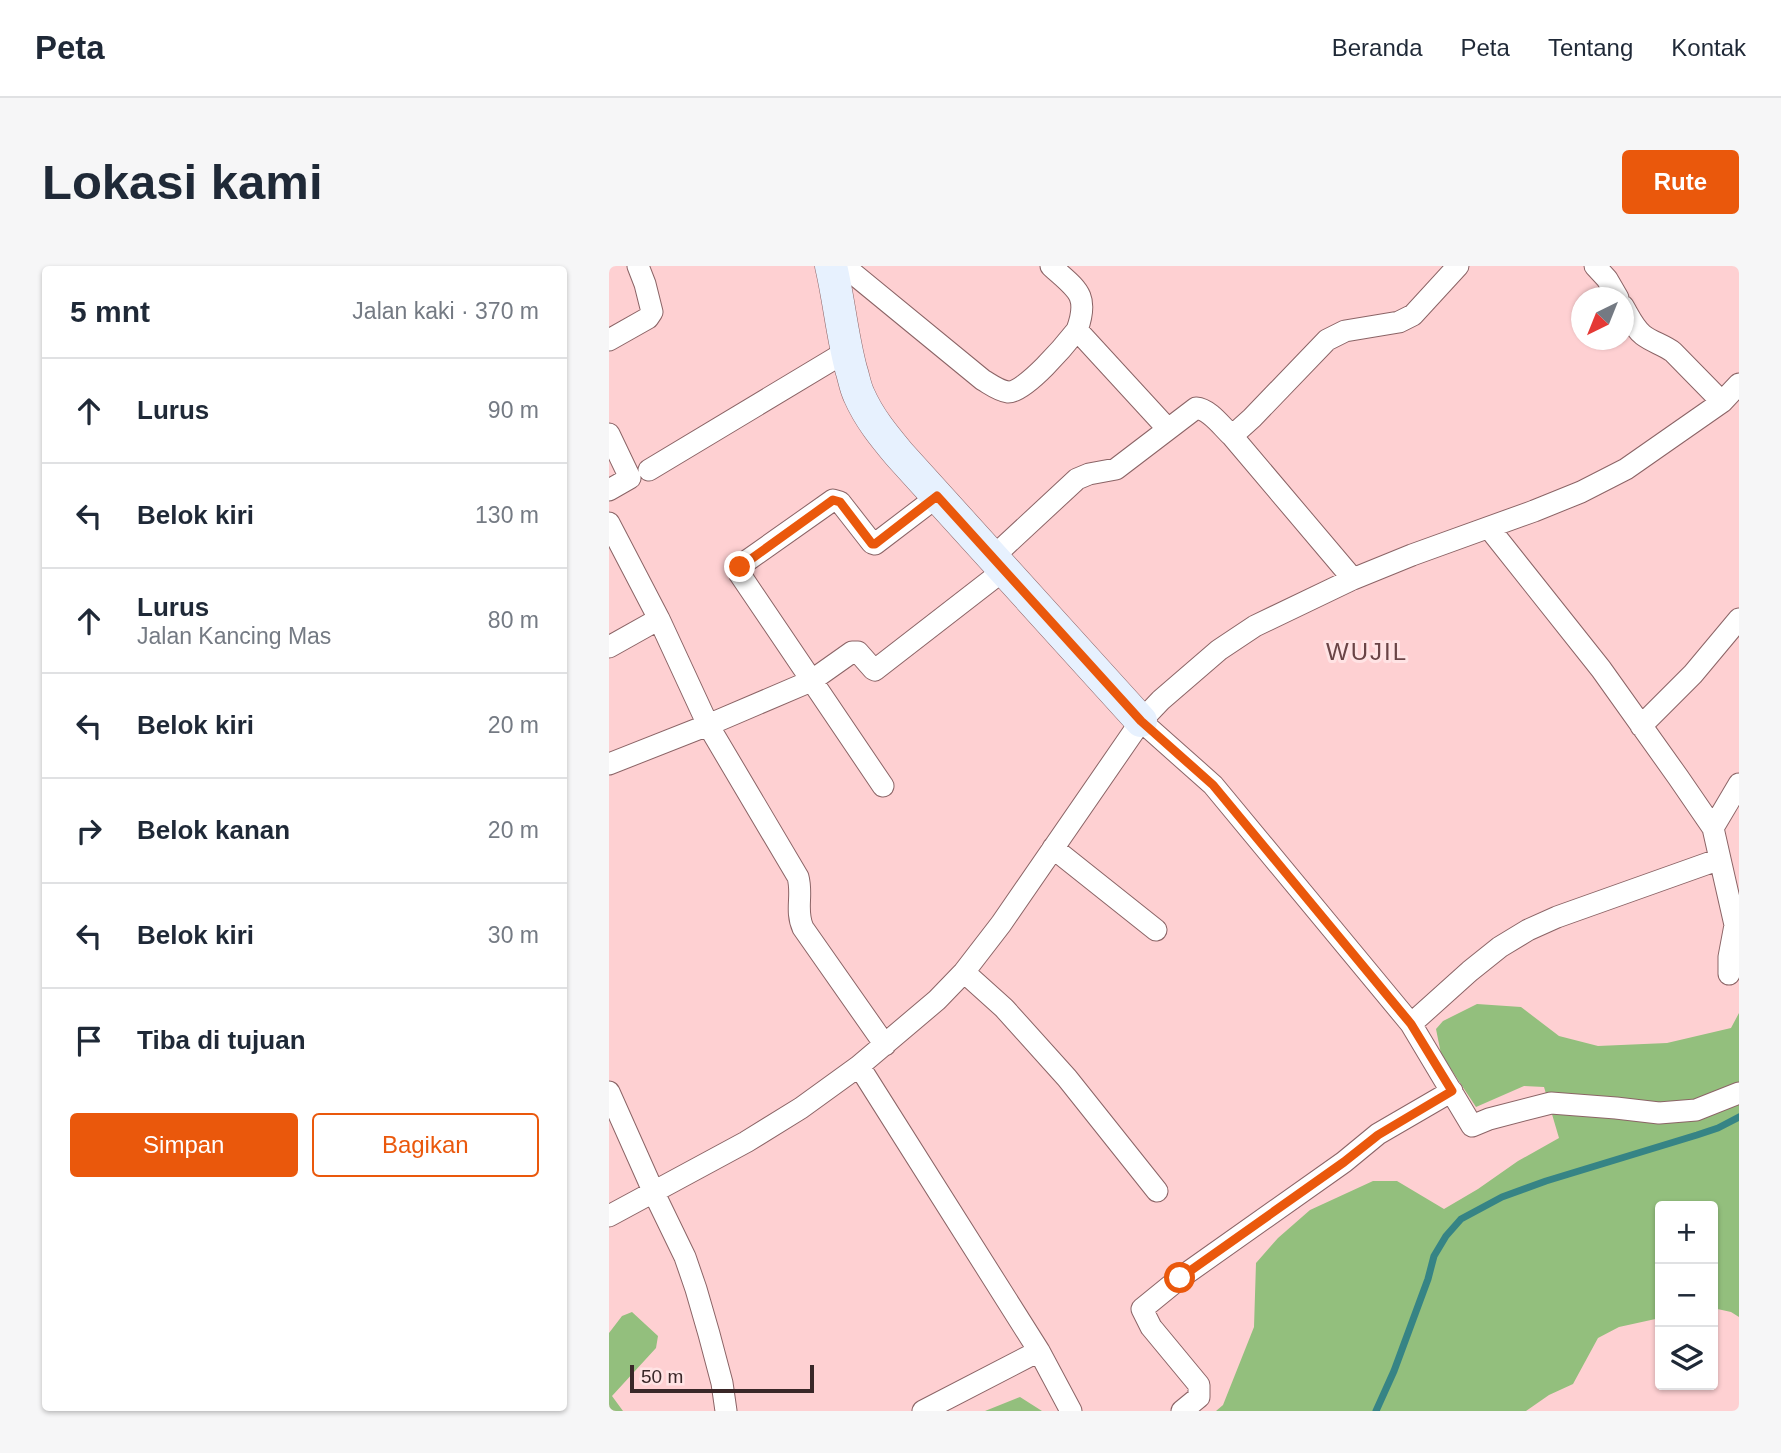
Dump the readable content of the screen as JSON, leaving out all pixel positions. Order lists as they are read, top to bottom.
{
  "districts": ["WUJIL"],
  "scale_bar": "50 m",
  "north": "bottom left",
  "page": {
    "header": "Peta",
    "nav": [
      "Beranda",
      "Peta",
      "Tentang",
      "Kontak"
    ],
    "buttons": [
      "Rute",
      ["Simpan", "Bagikan"]
    ],
    "title": "Lokasi kami",
    "heading": ["5 mnt", "Jalan kaki · 370 m"],
    "list": [
      ["Lurus", "90 m"],
      ["Belok kiri", "130 m"],
      ["Lurus", "Jalan Kancing Mas", "80 m"],
      ["Belok kiri", "20 m"],
      ["Belok kanan", "20 m"],
      ["Belok kiri", "30 m"],
      "Tiba di tujuan"
    ],
    "map_buttons": ["+", "−"],
    "scale": "50 m"
  }
}
